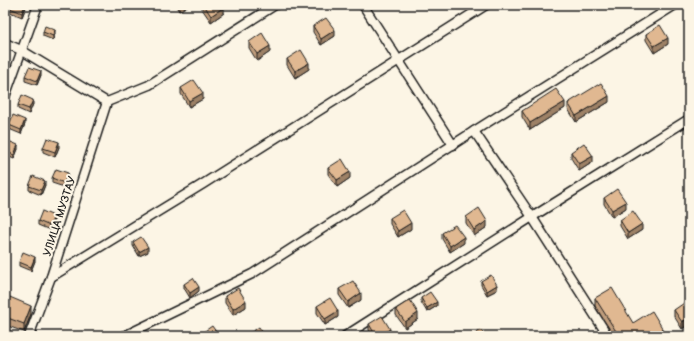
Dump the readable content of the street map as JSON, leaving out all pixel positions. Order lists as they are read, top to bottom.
{
  "streets": {
    "street": ["УЛИЦА МУЗТАУ"]
  }
}
